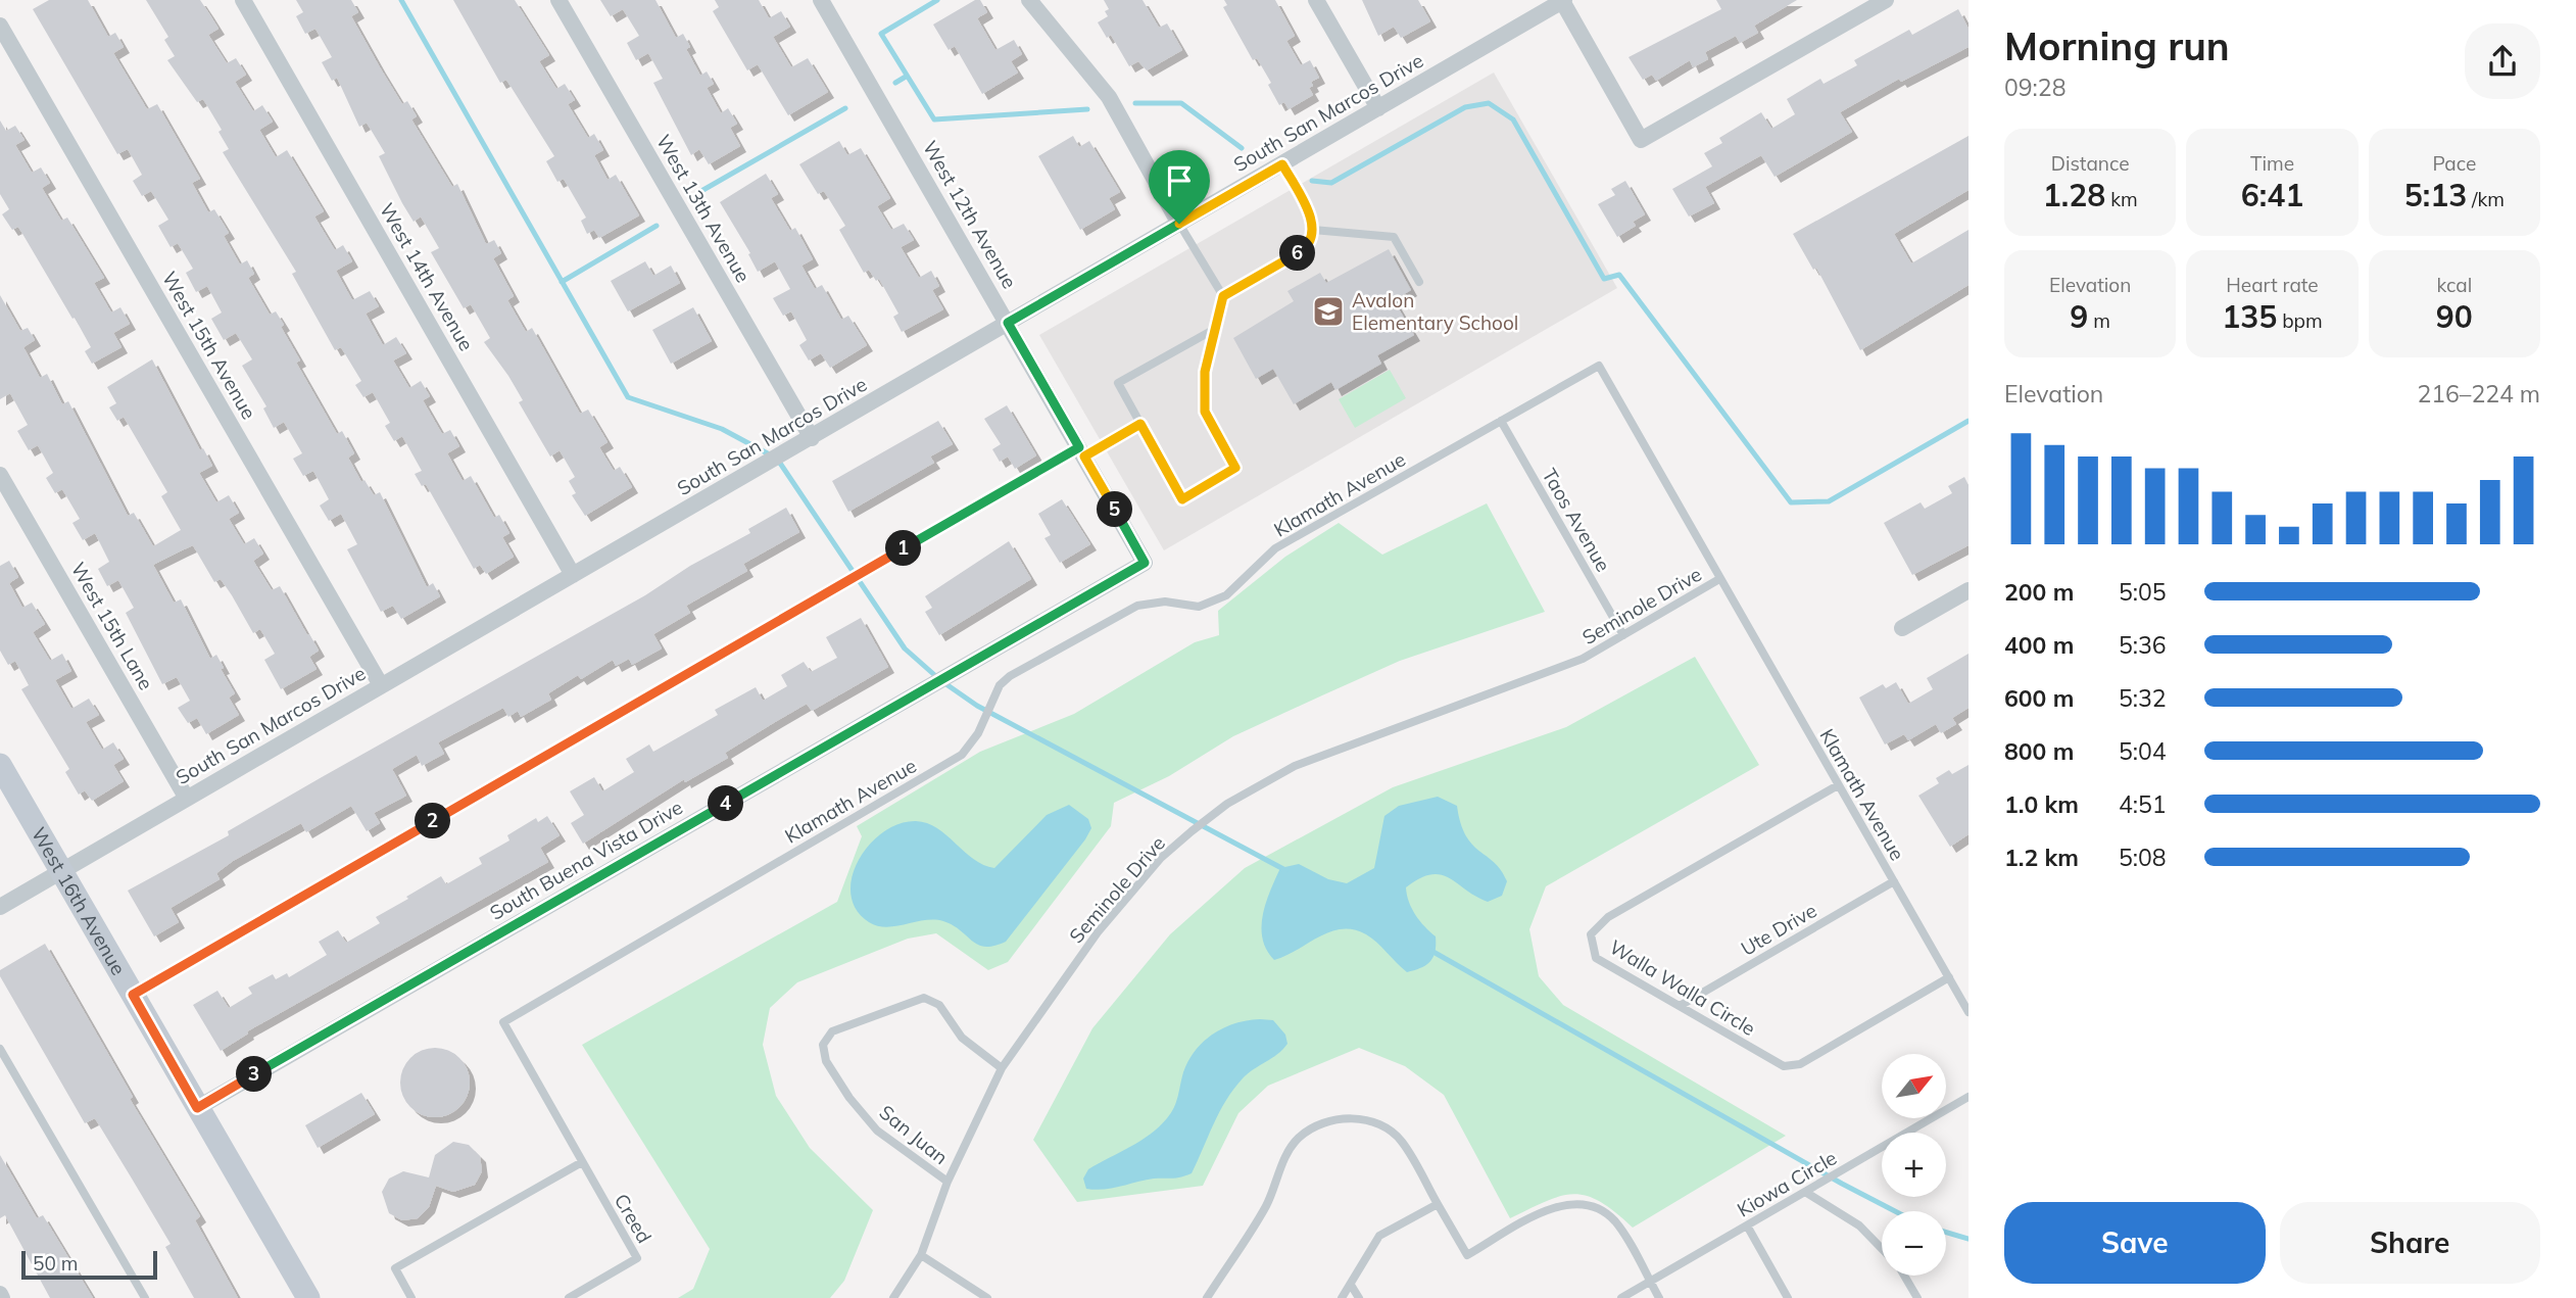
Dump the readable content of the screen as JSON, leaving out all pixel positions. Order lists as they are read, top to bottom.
{
  "streets": {
    "street": [
      "South San Marcos Drive",
      "West 13th Avenue",
      "West 12th Avenue",
      "West 14th Avenue",
      "West 15th Avenue",
      "West 15th Lane",
      "South Buena Vista Drive",
      "West 16th Avenue"
    ],
    "lane": [
      "Klamath Avenue",
      "Taos Avenue",
      "Seminole Drive",
      "Ute Drive",
      "Walla Walla Circle",
      "San Juan",
      "Kiowa Circle",
      "Creed"
    ]
  },
  "crossings": [
    ["South San Marcos Drive", "West 13th Avenue"],
    ["South San Marcos Drive", "West 12th Avenue"],
    ["South San Marcos Drive", "West 14th Avenue"],
    ["South San Marcos Drive", "West 15th Avenue"],
    ["South San Marcos Drive", "West 15th Lane"],
    ["South San Marcos Drive", "West 16th Avenue"],
    ["West 12th Avenue", "South Buena Vista Drive"],
    ["Klamath Avenue", "Taos Avenue"],
    ["Klamath Avenue", "Seminole Drive"],
    ["Klamath Avenue", "Ute Drive"],
    ["Klamath Avenue", "Walla Walla Circle"],
    ["Klamath Avenue", "Creed"],
    ["Taos Avenue", "Seminole Drive"],
    ["Seminole Drive", "San Juan"],
    ["South Buena Vista Drive", "West 16th Avenue"],
    ["Ute Drive", "Walla Walla Circle"]
  ],
  "places": {
    "school or university": ["Avalon Elementary School"]
  },
  "scale_bar": "50 m",
  "north": "top right",
  "page": {
    "heading": ["Morning run", "09:28"],
    "stats": [
      ["Distance", "1.28 km"],
      ["Time", "6:41"],
      ["Pace", "5:13 /km"],
      ["Elevation", "9 m"],
      ["Heart rate", "135 bpm"],
      ["kcal", "90"]
    ],
    "pins": [
      "6",
      "5",
      "1",
      "4",
      "2",
      "3"
    ],
    "chart": ["Elevation", "216–224 m"],
    "list": [
      {
        "name": "200 m",
        "note": "5:05"
      },
      {
        "name": "400 m",
        "note": "5:36"
      },
      {
        "name": "600 m",
        "note": "5:32"
      },
      {
        "name": "800 m",
        "note": "5:04"
      },
      {
        "name": "1.0 km",
        "note": "4:51"
      },
      {
        "name": "1.2 km",
        "note": "5:08"
      }
    ],
    "map_buttons": ["+", "−"],
    "buttons": ["Save", "Share"],
    "scale": "50 m"
  }
}
